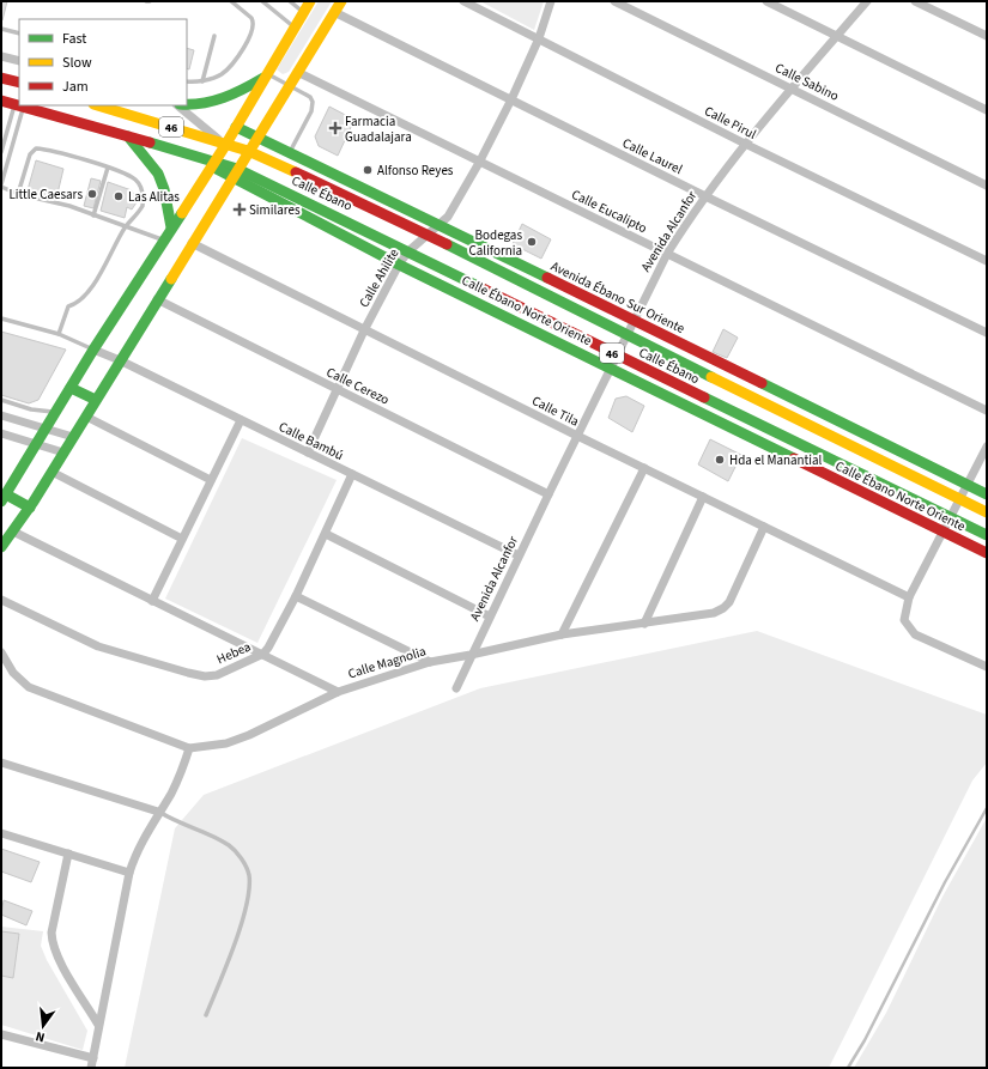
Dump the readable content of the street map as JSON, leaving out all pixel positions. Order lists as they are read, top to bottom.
{
  "streets": {
    "street": [
      "Calle Sabino",
      "Calle Pirul",
      "46",
      "Calle Laurel",
      "Calle Ébano",
      "Calle Eucalipto",
      "Avenida Alcanfor",
      "Calle Ahilite",
      "Avenida Ébano Sur Oriente",
      "Calle Ébano Norte Oriente",
      "Calle Cerezo",
      "Calle Tila",
      "Calle Bambú",
      "Hebea",
      "Calle Magnolia"
    ]
  },
  "crossings": [
    ["Calle Sabino", "Avenida Alcanfor"],
    ["Calle Pirul", "Avenida Alcanfor"],
    ["Calle Pirul", "Calle Ahilite"],
    ["46", "Calle Ébano"],
    ["46", "Calle Ébano Norte Oriente"],
    ["Calle Laurel", "Avenida Alcanfor"],
    ["Calle Laurel", "Calle Ahilite"],
    ["Calle Ébano", "Avenida Alcanfor"],
    ["Calle Ébano", "Calle Ahilite"],
    ["Calle Ébano", "Calle Ébano Norte Oriente"],
    ["Calle Eucalipto", "Avenida Alcanfor"],
    ["Calle Eucalipto", "Calle Ahilite"],
    ["Avenida Alcanfor", "Avenida Ébano Sur Oriente"],
    ["Avenida Alcanfor", "Calle Ébano Norte Oriente"],
    ["Avenida Alcanfor", "Calle Cerezo"],
    ["Avenida Alcanfor", "Calle Tila"],
    ["Avenida Alcanfor", "Calle Bambú"],
    ["Avenida Alcanfor", "Calle Magnolia"],
    ["Calle Ahilite", "Avenida Ébano Sur Oriente"],
    ["Calle Ahilite", "Calle Ébano Norte Oriente"],
    ["Calle Ahilite", "Calle Cerezo"],
    ["Calle Ahilite", "Calle Tila"],
    ["Calle Ahilite", "Calle Bambú"],
    ["Calle Tila", "Calle Magnolia"],
    ["Calle Bambú", "Hebea"]
  ],
  "places": {
    "health": ["Farmacia Guadalajara", "Similares"],
    "other": [
      "Alfonso Reyes",
      "Little Caesars",
      "Las Alitas",
      "Bodegas California",
      "Hda el Manantial"
    ]
  },
  "legend": ["Fast", "Slow", "Jam"],
  "north": "bottom"
}
